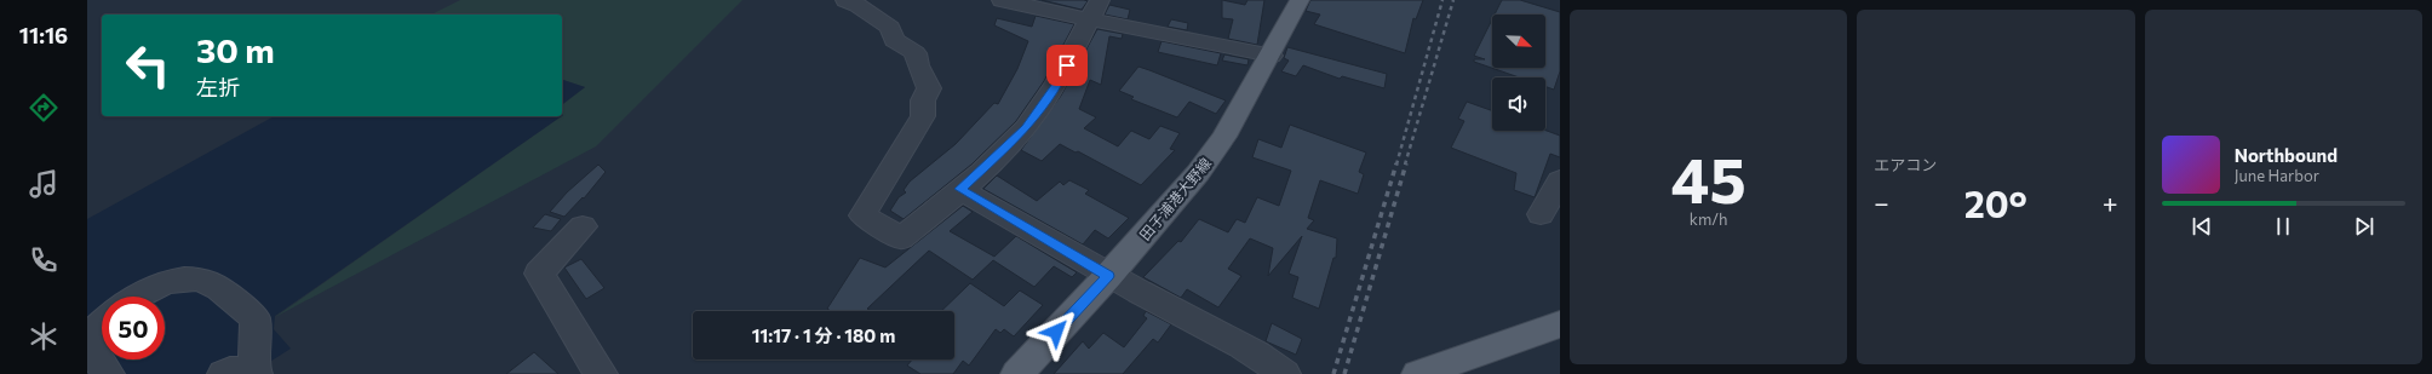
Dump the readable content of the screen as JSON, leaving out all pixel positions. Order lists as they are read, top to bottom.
{
  "streets": {
    "main road": ["田子浦港大野線"]
  },
  "north": "bottom right",
  "page": {
    "tabs": "11:16",
    "tile": [
      ["45", "km/h"],
      "エアコン"
    ],
    "turn": ["30 m", "左折"],
    "song": ["Northbound", "June Harbor"],
    "heat": ["−", "20°", "+"],
    "limit": "50",
    "trip": "11:17 · 1 分 · 180 m"
  }
}
